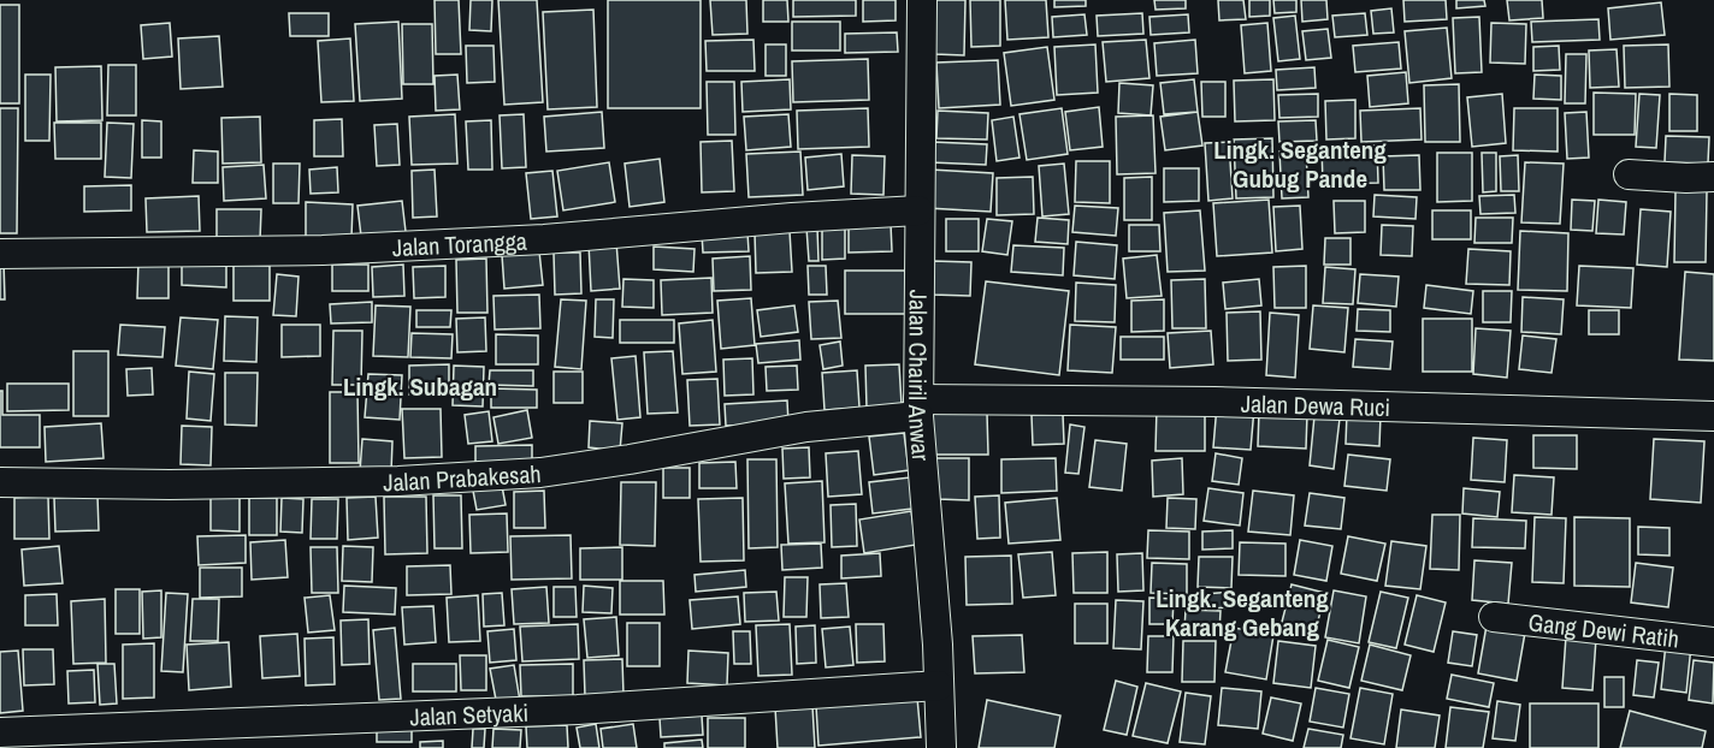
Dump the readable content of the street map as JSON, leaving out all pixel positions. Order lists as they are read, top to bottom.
{
  "streets": {
    "street": [
      "Jalan Torangga",
      "Jalan Chairil Anwar",
      "Jalan Dewa Ruci",
      "Jalan Prabakesah",
      "Gang Dewi Ratih",
      "Jalan Setyaki"
    ]
  },
  "crossings": [
    ["Jalan Torangga", "Jalan Chairil Anwar"],
    ["Jalan Chairil Anwar", "Jalan Dewa Ruci"],
    ["Jalan Chairil Anwar", "Jalan Prabakesah"],
    ["Jalan Chairil Anwar", "Jalan Setyaki"],
    ["Jalan Dewa Ruci", "Jalan Prabakesah"]
  ],
  "districts": ["Lingk. Seganteng Gubug Pande", "Lingk. Subagan", "Lingk. Seganteng Karang Gebang"]
}
